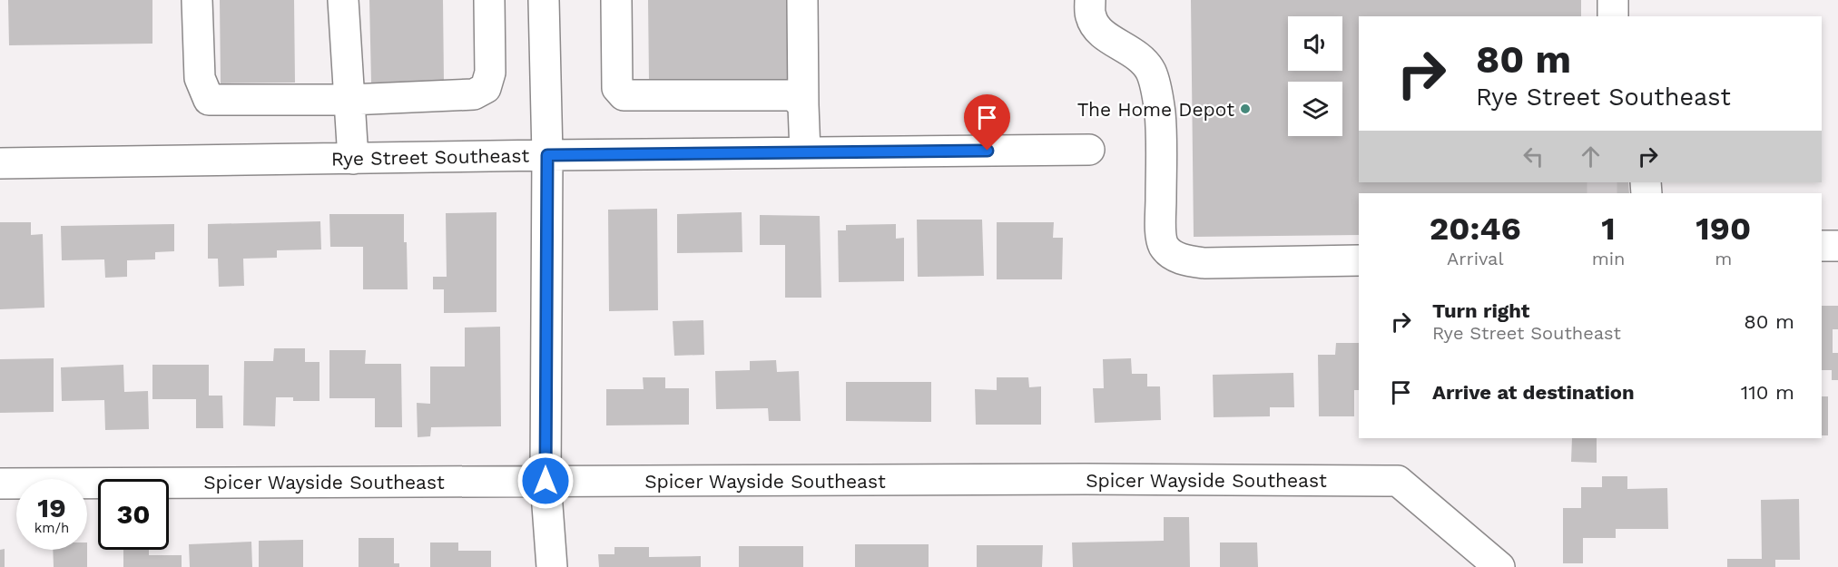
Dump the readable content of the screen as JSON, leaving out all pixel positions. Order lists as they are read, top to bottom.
{
  "streets": {
    "street": ["Rye Street Southeast", "Spicer Wayside Southeast"]
  },
  "places": ["The Home Depot"],
  "page": {
    "turn": ["80 m", "Rye Street Southeast"],
    "eta": [
      "20:46",
      "Arrival",
      "1",
      "min",
      "190",
      "m"
    ],
    "list": [
      {
        "name": "Turn right",
        "note": "Rye Street Southeast",
        "value": "80 m"
      },
      {
        "name": "Arrive at destination",
        "value": "110 m"
      }
    ],
    "speed": "19 km/h",
    "limit": "30"
  }
}
